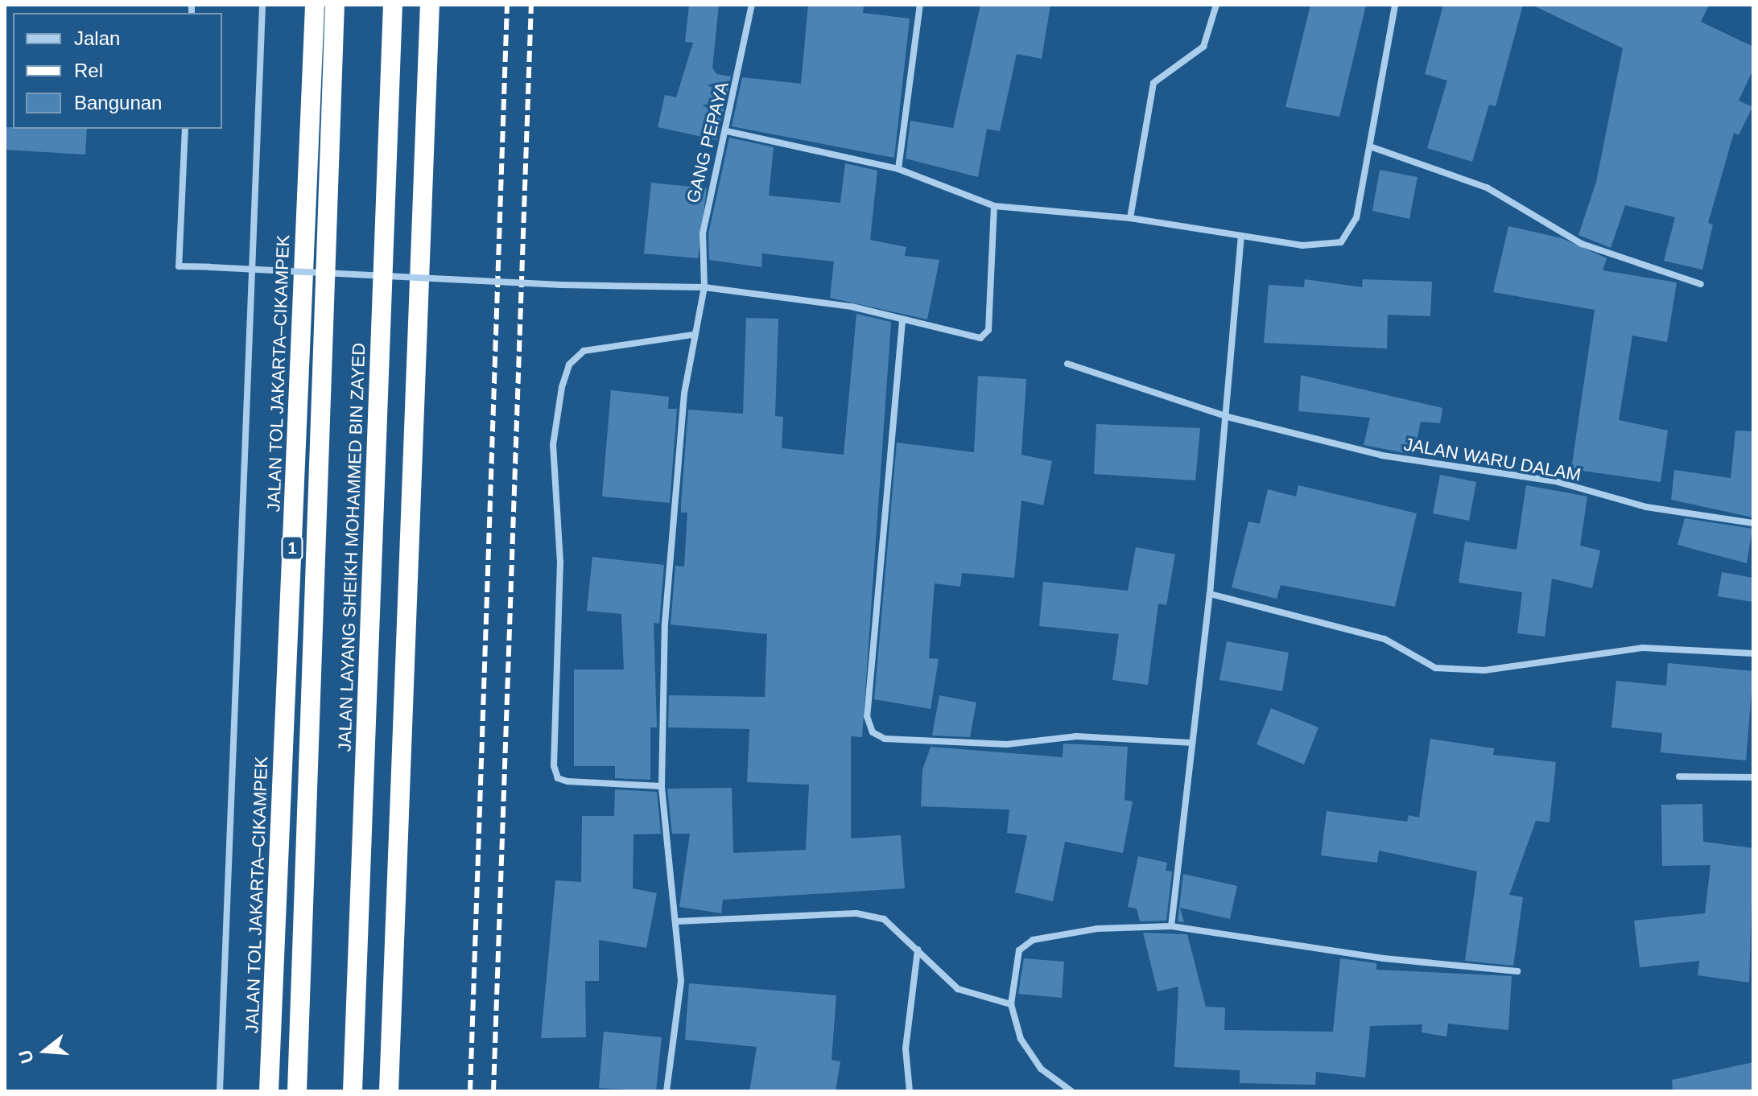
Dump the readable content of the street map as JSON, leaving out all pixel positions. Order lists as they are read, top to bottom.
{
  "streets": {
    "highway": ["JALAN TOL JAKARTA–CIKAMPEK", "JALAN LAYANG SHEIKH MOHAMMED BIN ZAYED", "1"],
    "street": ["GANG PEPAYA", "JALAN WARU DALAM"]
  },
  "legend": ["Jalan", "Rel", "Bangunan"],
  "north": "left"
}
